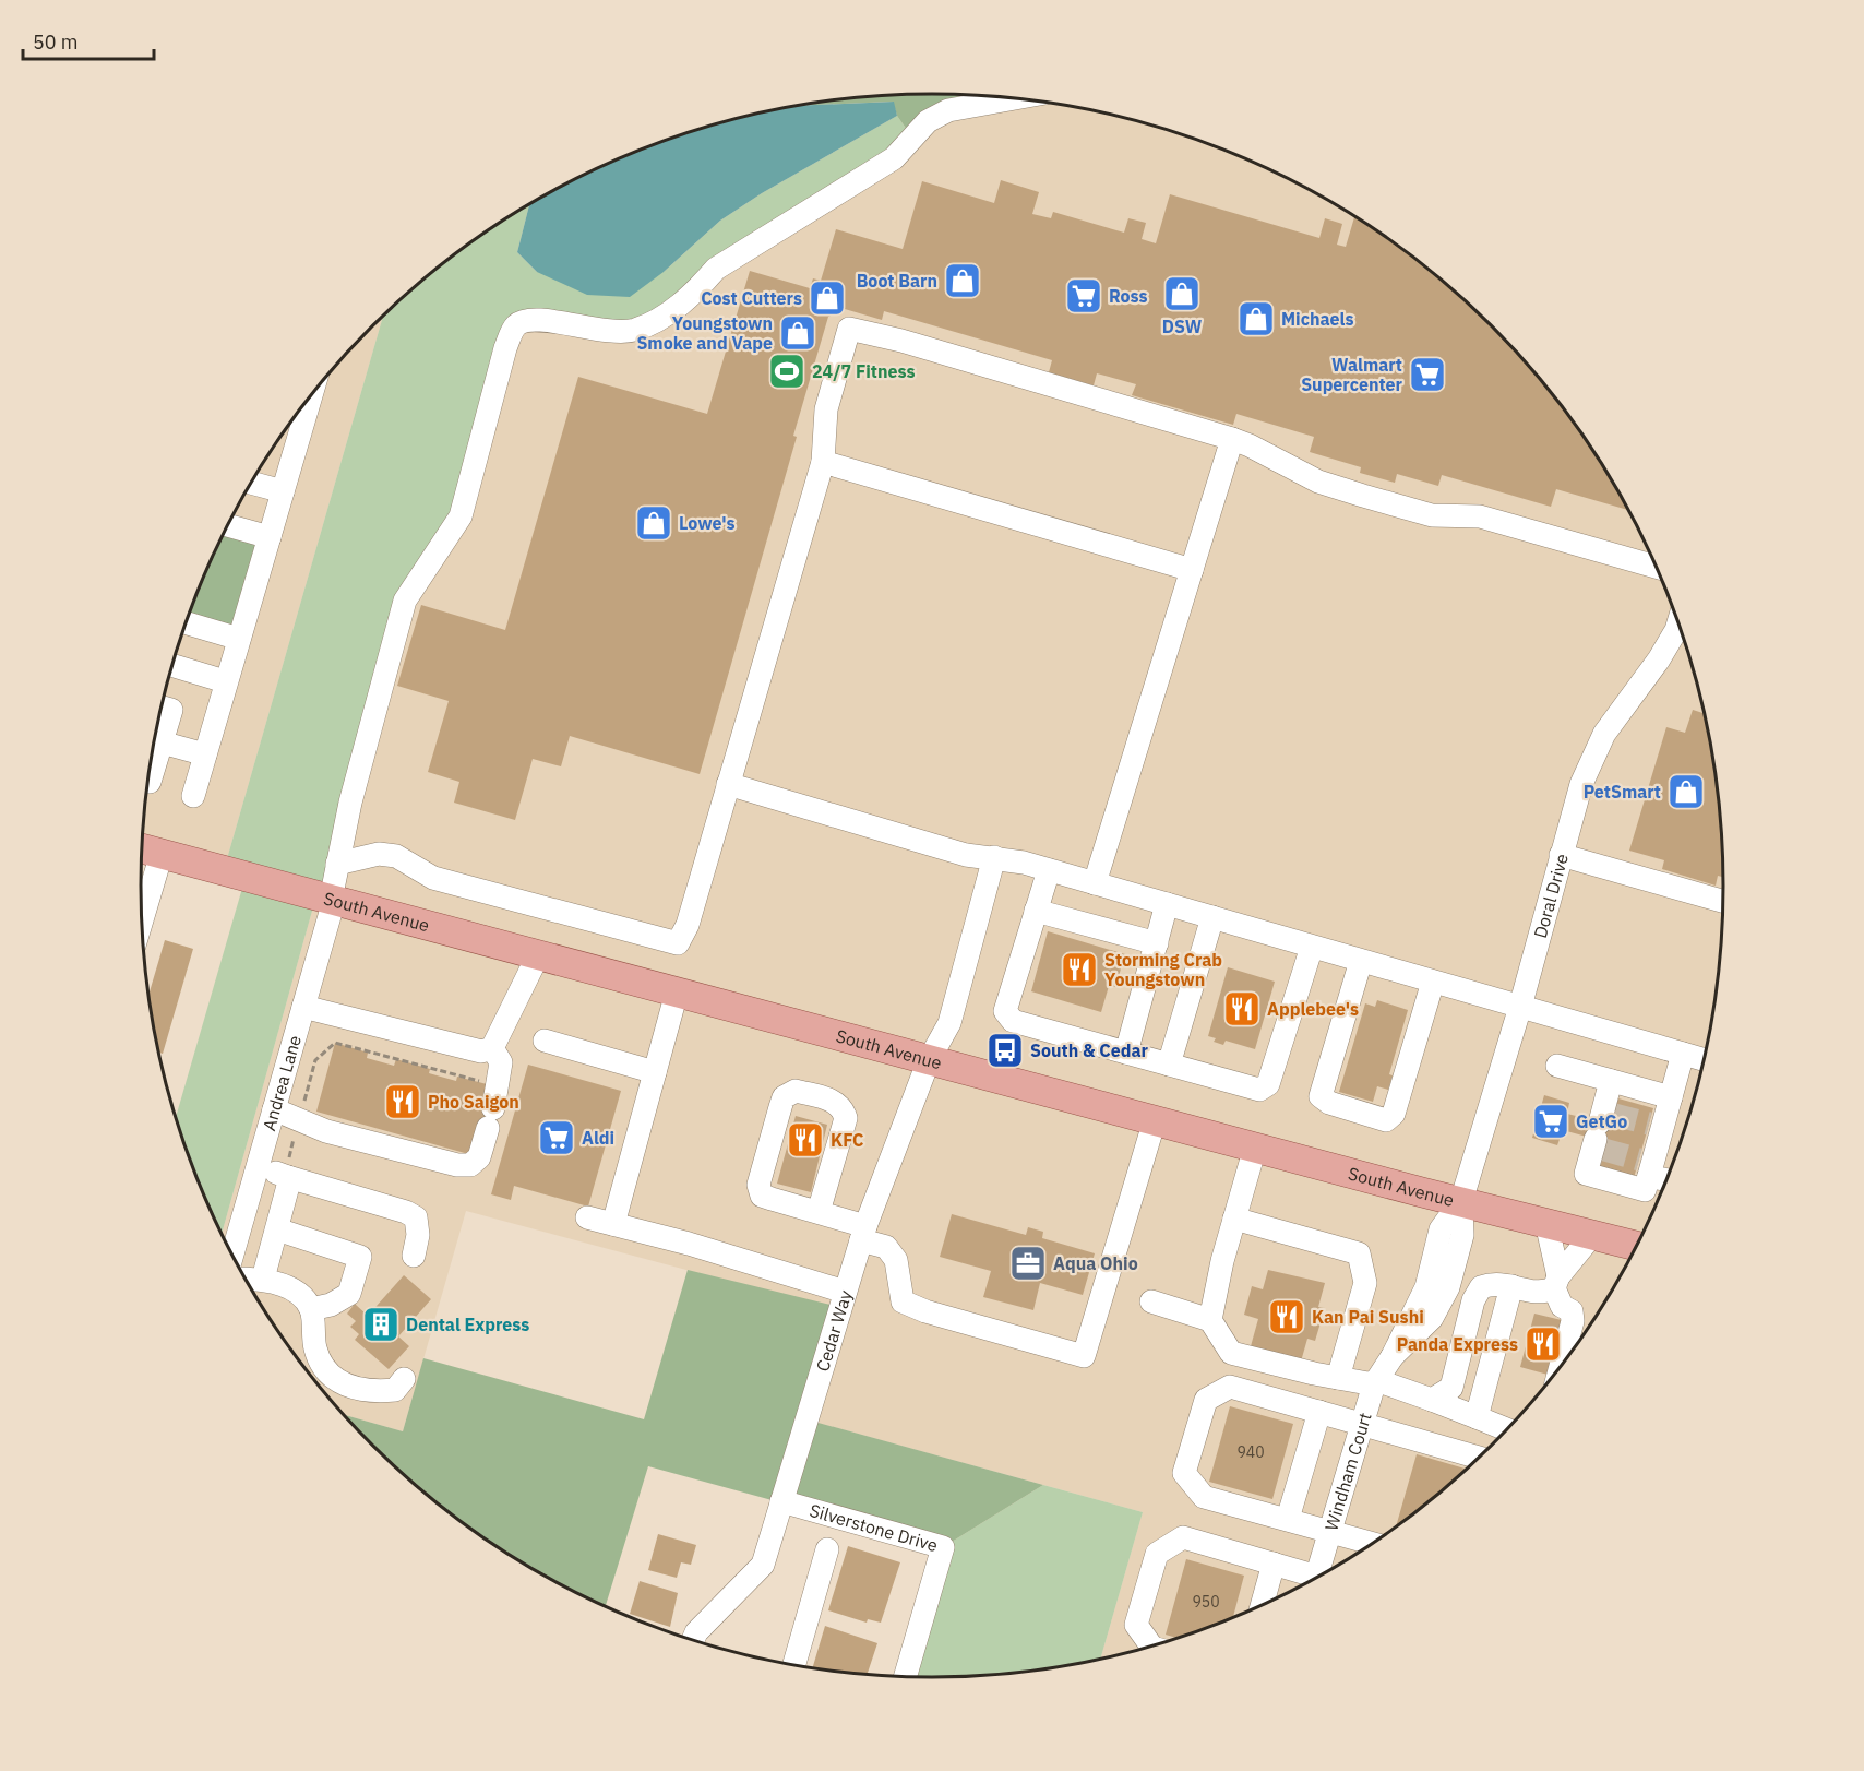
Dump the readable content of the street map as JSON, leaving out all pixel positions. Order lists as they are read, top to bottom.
{
  "streets": {
    "main road": ["South Avenue"],
    "street": [
      "Doral Drive",
      "Andrea Lane",
      "Cedar Way",
      "Windham Court",
      "Silverstone Drive"
    ]
  },
  "crossings": [
    ["Doral Drive", "South Avenue"],
    ["Doral Drive", "Windham Court"],
    ["South Avenue", "Andrea Lane"],
    ["South Avenue", "Cedar Way"],
    ["South Avenue", "Windham Court"],
    ["Cedar Way", "Silverstone Drive"]
  ],
  "places": {
    "shop": [
      "Boot Barn",
      "DSW",
      "Cost Cutters",
      "Michaels",
      "Youngstown Smoke and Vape",
      "Lowe's",
      "PetSmart"
    ],
    "supermarket": [
      "Ross",
      "Walmart Supercenter",
      "GetGo",
      "Aldi"
    ],
    "sports": ["24/7 Fitness"],
    "restaurant": [
      "Storming Crab Youngstown",
      "Applebee's",
      "Pho Saigon",
      "KFC",
      "Kan Pai Sushi",
      "Panda Express"
    ],
    "bus stop": ["South & Cedar"],
    "office": ["Aqua Ohio"],
    "building": ["Dental Express"]
  },
  "house_numbers": ["940", "950"],
  "scale_bar": "50 m"
}
